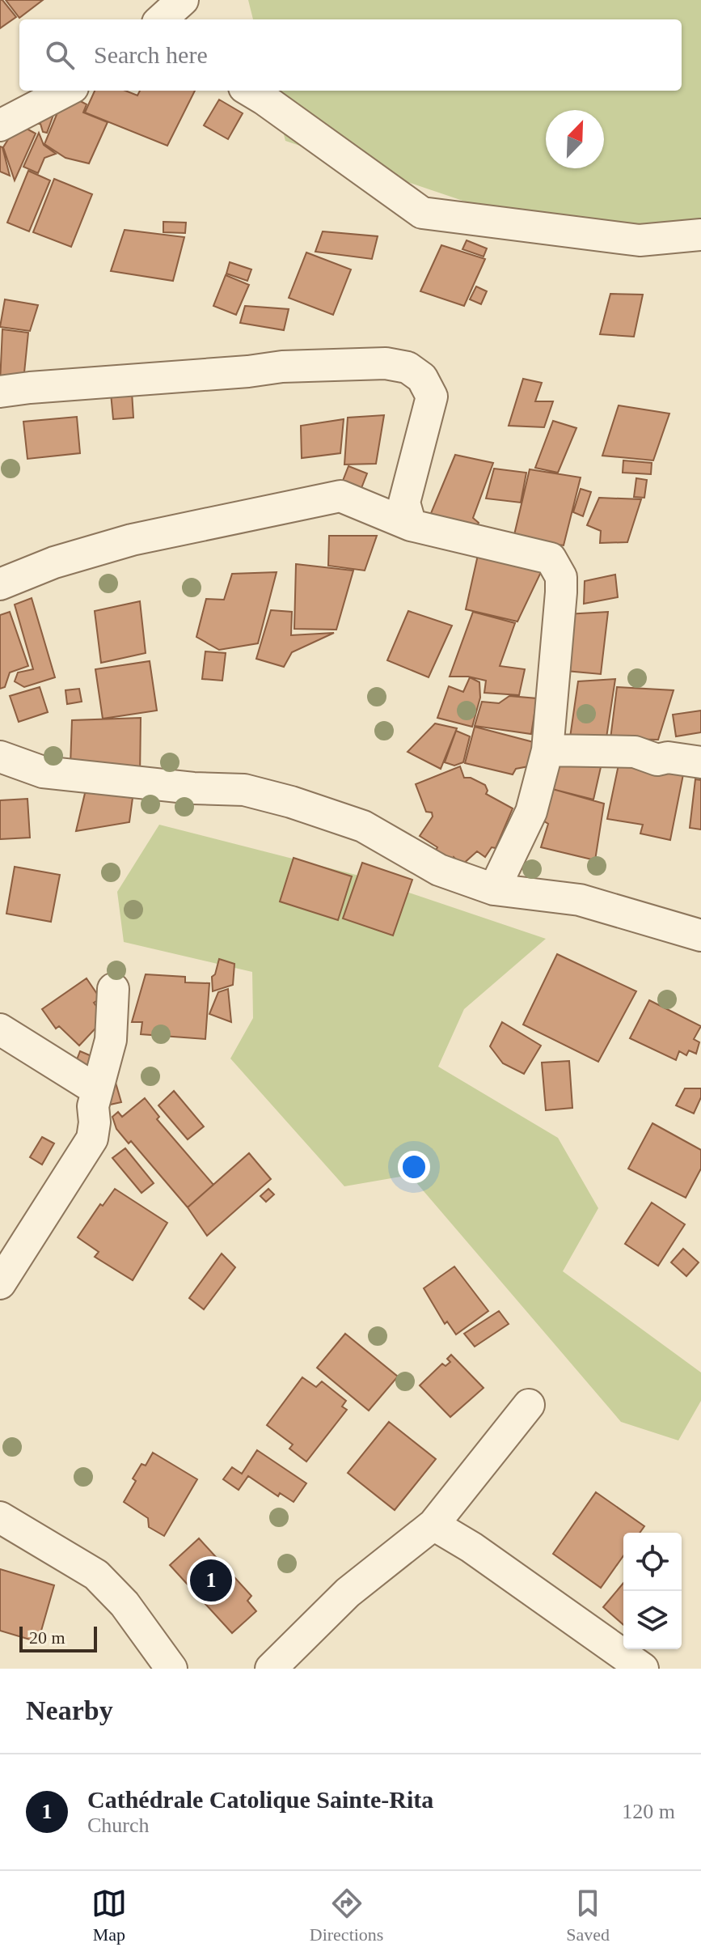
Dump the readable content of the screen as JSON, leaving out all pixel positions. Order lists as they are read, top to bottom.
{
  "scale_bar": "20 m",
  "north": "top right",
  "page": {
    "search": "Search here",
    "pins": "1",
    "scale": "20 m",
    "heading": "Nearby",
    "list": [
      {
        "mark": "1",
        "name": "Cathédrale Catolique Sainte-Rita",
        "note": "Church",
        "value": "120 m"
      }
    ],
    "nav": ["Map", "Directions", "Saved"]
  }
}
